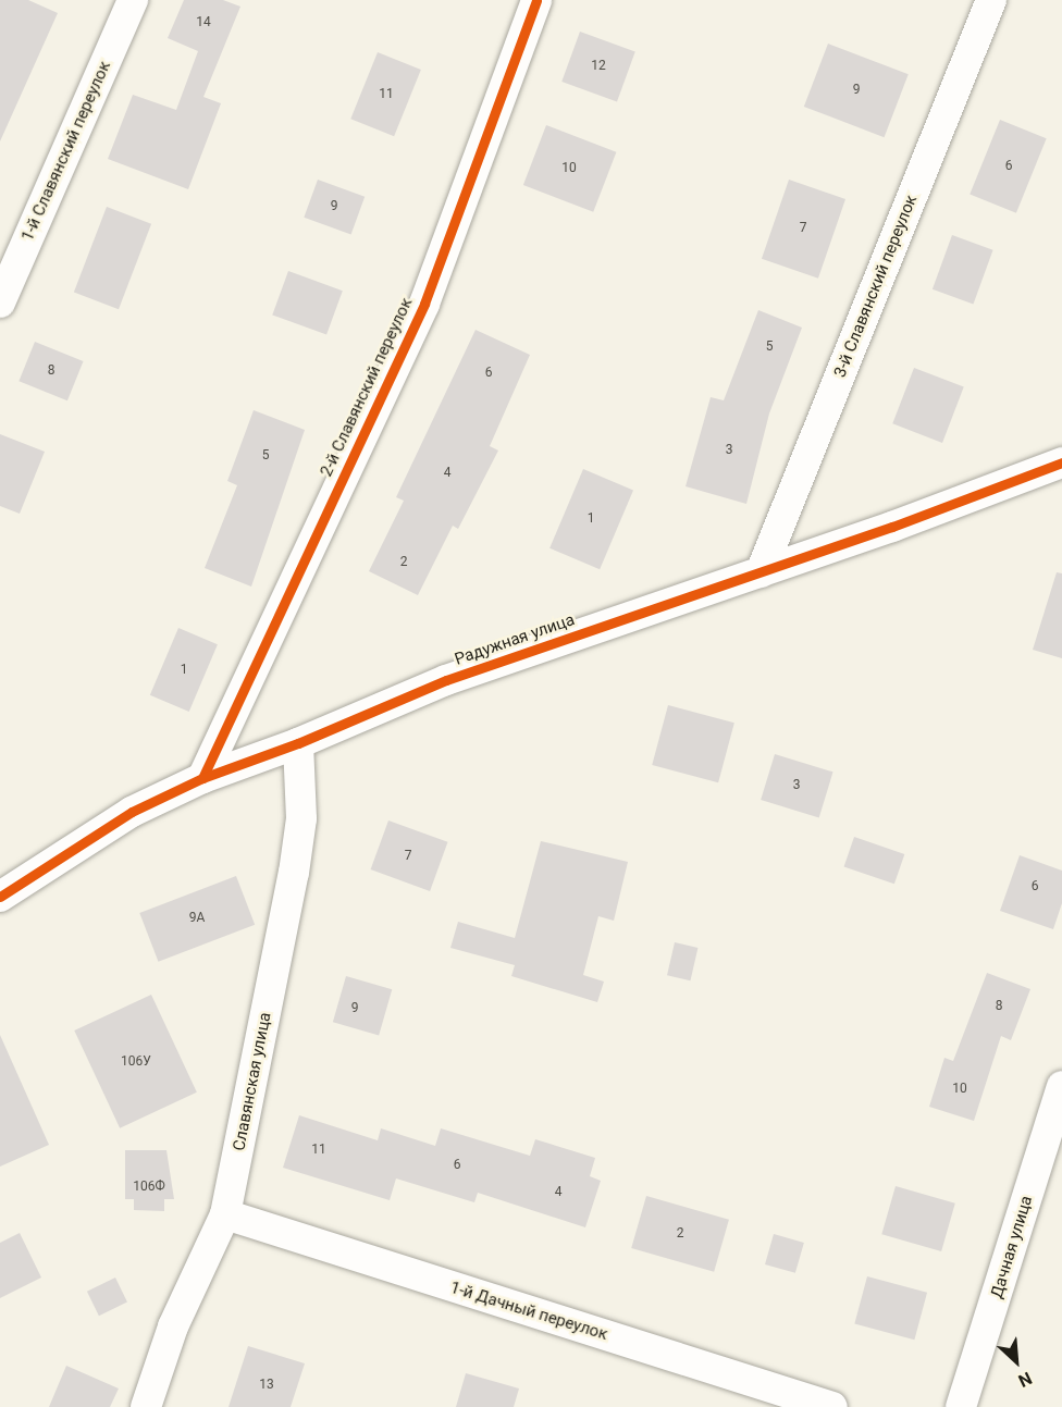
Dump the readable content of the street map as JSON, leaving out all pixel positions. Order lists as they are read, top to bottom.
{
  "streets": {
    "street": [
      "1-й Славянский переулок",
      "3-й Славянский переулок",
      "2-й Славянский переулок",
      "Радужная улица",
      "Славянская улица",
      "Дачная улица",
      "1-й Дачный переулок"
    ]
  },
  "crossings": [
    ["3-й Славянский переулок", "Радужная улица"],
    ["2-й Славянский переулок", "Радужная улица"],
    ["Радужная улица", "Славянская улица"],
    ["Славянская улица", "1-й Дачный переулок"]
  ],
  "house_numbers": [
    "14",
    "12",
    "9",
    "11",
    "6",
    "10",
    "9",
    "7",
    "5",
    "8",
    "6",
    "3",
    "5",
    "4",
    "1",
    "2",
    "1",
    "3",
    "7",
    "6",
    "9А",
    "8",
    "9",
    "106У",
    "10",
    "11",
    "6",
    "106Ф",
    "4",
    "2",
    "13"
  ],
  "north": "bottom right"
}
